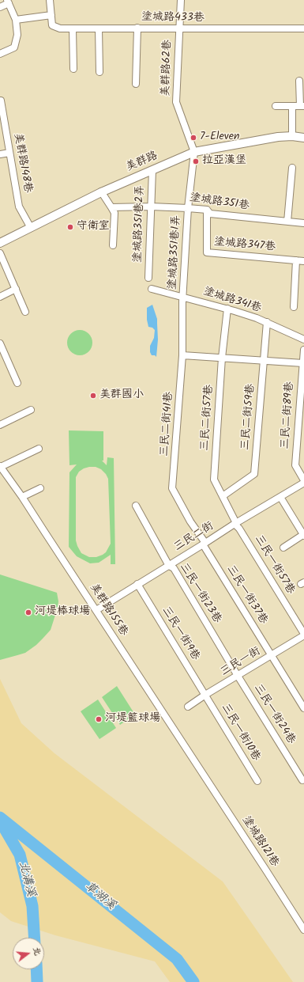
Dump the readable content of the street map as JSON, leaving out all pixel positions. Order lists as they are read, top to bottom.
{
  "streets": {
    "street": [
      "塗城路433巷",
      "美群路62巷",
      "美群路",
      "美群路148巷",
      "塗城路351巷",
      "塗城路351巷2弄",
      "塗城路347巷",
      "塗城路351巷1弄",
      "塗城路341巷",
      "三民二街89巷",
      "三民二街59巷",
      "三民二街57巷",
      "三民二街41巷",
      "三民二街",
      "三民一街57巷",
      "三民一街23巷",
      "三民一街37巷",
      "美群路155巷",
      "三民一街9巷",
      "三民一街",
      "三民一街24巷",
      "三民一街10巷",
      "塗城路121巷"
    ]
  },
  "crossings": [
    ["塗城路433巷", "美群路62巷"],
    ["美群路62巷", "美群路"],
    ["美群路62巷", "塗城路351巷1弄"],
    ["美群路", "美群路148巷"],
    ["美群路", "塗城路351巷2弄"],
    ["美群路", "塗城路351巷1弄"],
    ["塗城路351巷", "塗城路351巷2弄"],
    ["塗城路351巷", "塗城路347巷"],
    ["塗城路351巷", "塗城路351巷1弄"],
    ["塗城路351巷1弄", "塗城路341巷"],
    ["塗城路351巷1弄", "三民二街41巷"],
    ["塗城路341巷", "三民二街59巷"],
    ["塗城路341巷", "三民二街57巷"],
    ["塗城路341巷", "三民二街41巷"],
    ["三民二街89巷", "三民二街"],
    ["三民二街59巷", "三民二街57巷"],
    ["三民二街57巷", "三民二街"],
    ["三民二街57巷", "三民一街57巷"],
    ["三民二街41巷", "三民二街"],
    ["三民二街41巷", "三民一街37巷"],
    ["三民二街", "三民一街57巷"],
    ["三民二街", "三民一街23巷"],
    ["三民二街", "三民一街37巷"],
    ["三民二街", "美群路155巷"],
    ["三民二街", "三民一街9巷"],
    ["三民一街57巷", "三民一街"],
    ["三民一街23巷", "三民一街"],
    ["三民一街23巷", "三民一街24巷"],
    ["三民一街37巷", "三民一街"],
    ["美群路155巷", "塗城路121巷"],
    ["三民一街9巷", "三民一街"],
    ["三民一街9巷", "三民一街10巷"],
    ["三民一街", "三民一街24巷"],
    ["三民一街", "三民一街10巷"]
  ],
  "water": ["北溝溪", "草湖溪"],
  "places": [
    "7-Eleven",
    "拉亞漢堡",
    "守衛室",
    "美群國小",
    "河堤棒球場",
    "河堤籃球場"
  ],
  "north": "right"
}
